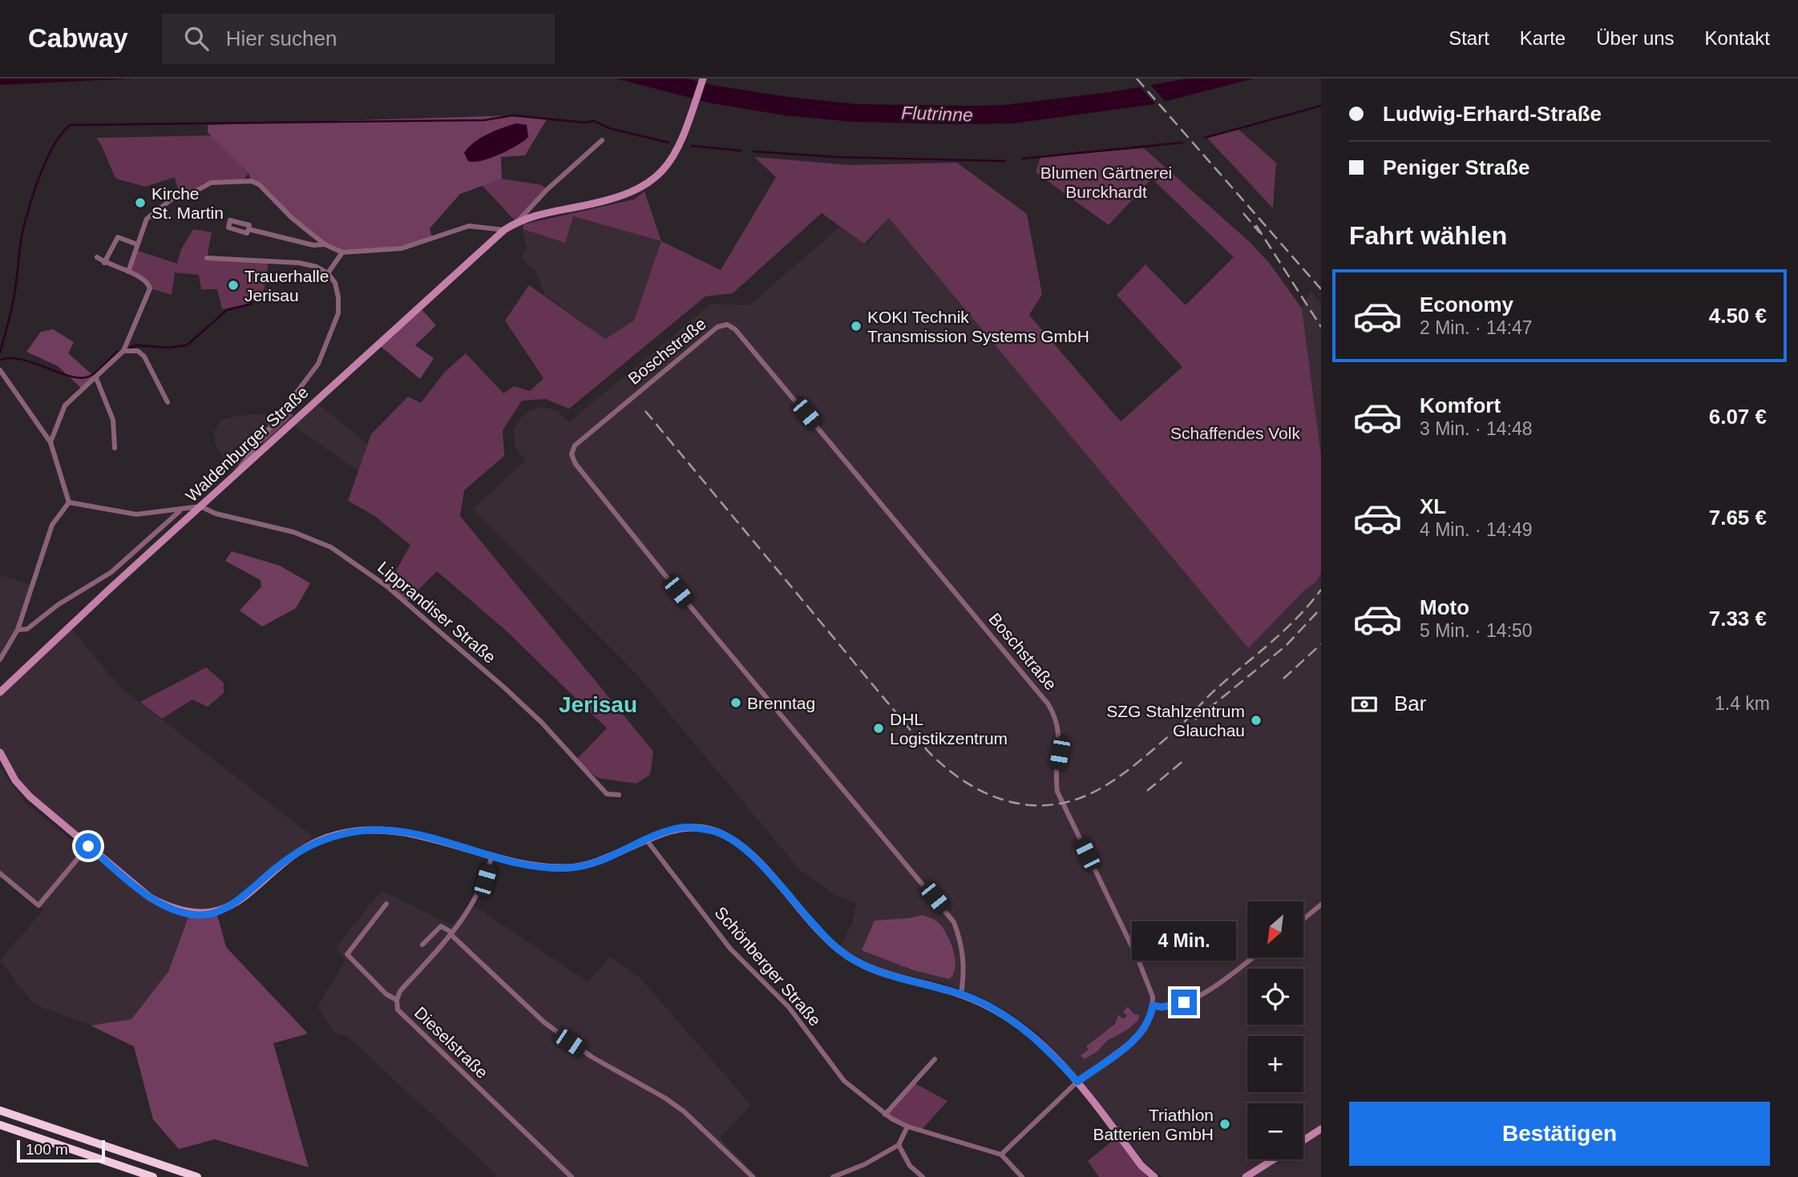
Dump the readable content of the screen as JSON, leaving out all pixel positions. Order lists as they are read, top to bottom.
{
  "streets": {
    "street": [
      "Boschstraße",
      "Waldenburger Straße",
      "Lipprandiser Straße",
      "Schönberger Straße",
      "Dieselstraße"
    ]
  },
  "crossings": [
    ["Waldenburger Straße", "Lipprandiser Straße"]
  ],
  "districts": ["Jerisau"],
  "water": ["Flutrinne"],
  "parks": ["Blumen Gärtnerei Burckhardt", "Schaffendes Volk"],
  "places": [
    "Kirche St. Martin",
    "Trauerhalle Jerisau",
    "KOKI Technik Transmission Systems GmbH",
    "Brenntag",
    "SZG Stahlzentrum Glauchau",
    "DHL Logistikzentrum",
    "Triathlon Batterien GmbH"
  ],
  "scale_bar": "100 m",
  "north": "bottom left",
  "page": {
    "header": "Cabway",
    "search": "Hier suchen",
    "nav": [
      "Start",
      "Karte",
      "Über uns",
      "Kontakt"
    ],
    "banner": ["Ludwig-Erhard-Straße", "Peniger Straße"],
    "heading": "Fahrt wählen",
    "list": [
      {
        "name": "Economy",
        "note": "2 Min. · 14:47",
        "value": "4.50 €"
      },
      {
        "name": "Komfort",
        "note": "3 Min. · 14:48",
        "value": "6.07 €"
      },
      {
        "name": "XL",
        "note": "4 Min. · 14:49",
        "value": "7.65 €"
      },
      {
        "name": "Moto",
        "note": "5 Min. · 14:50",
        "value": "7.33 €"
      }
    ],
    "pay": ["Bar", "1.4 km"],
    "map_buttons": ["+", "−"],
    "bubble": "4 Min.",
    "buttons": "Bestätigen",
    "scale": "100 m"
  }
}
